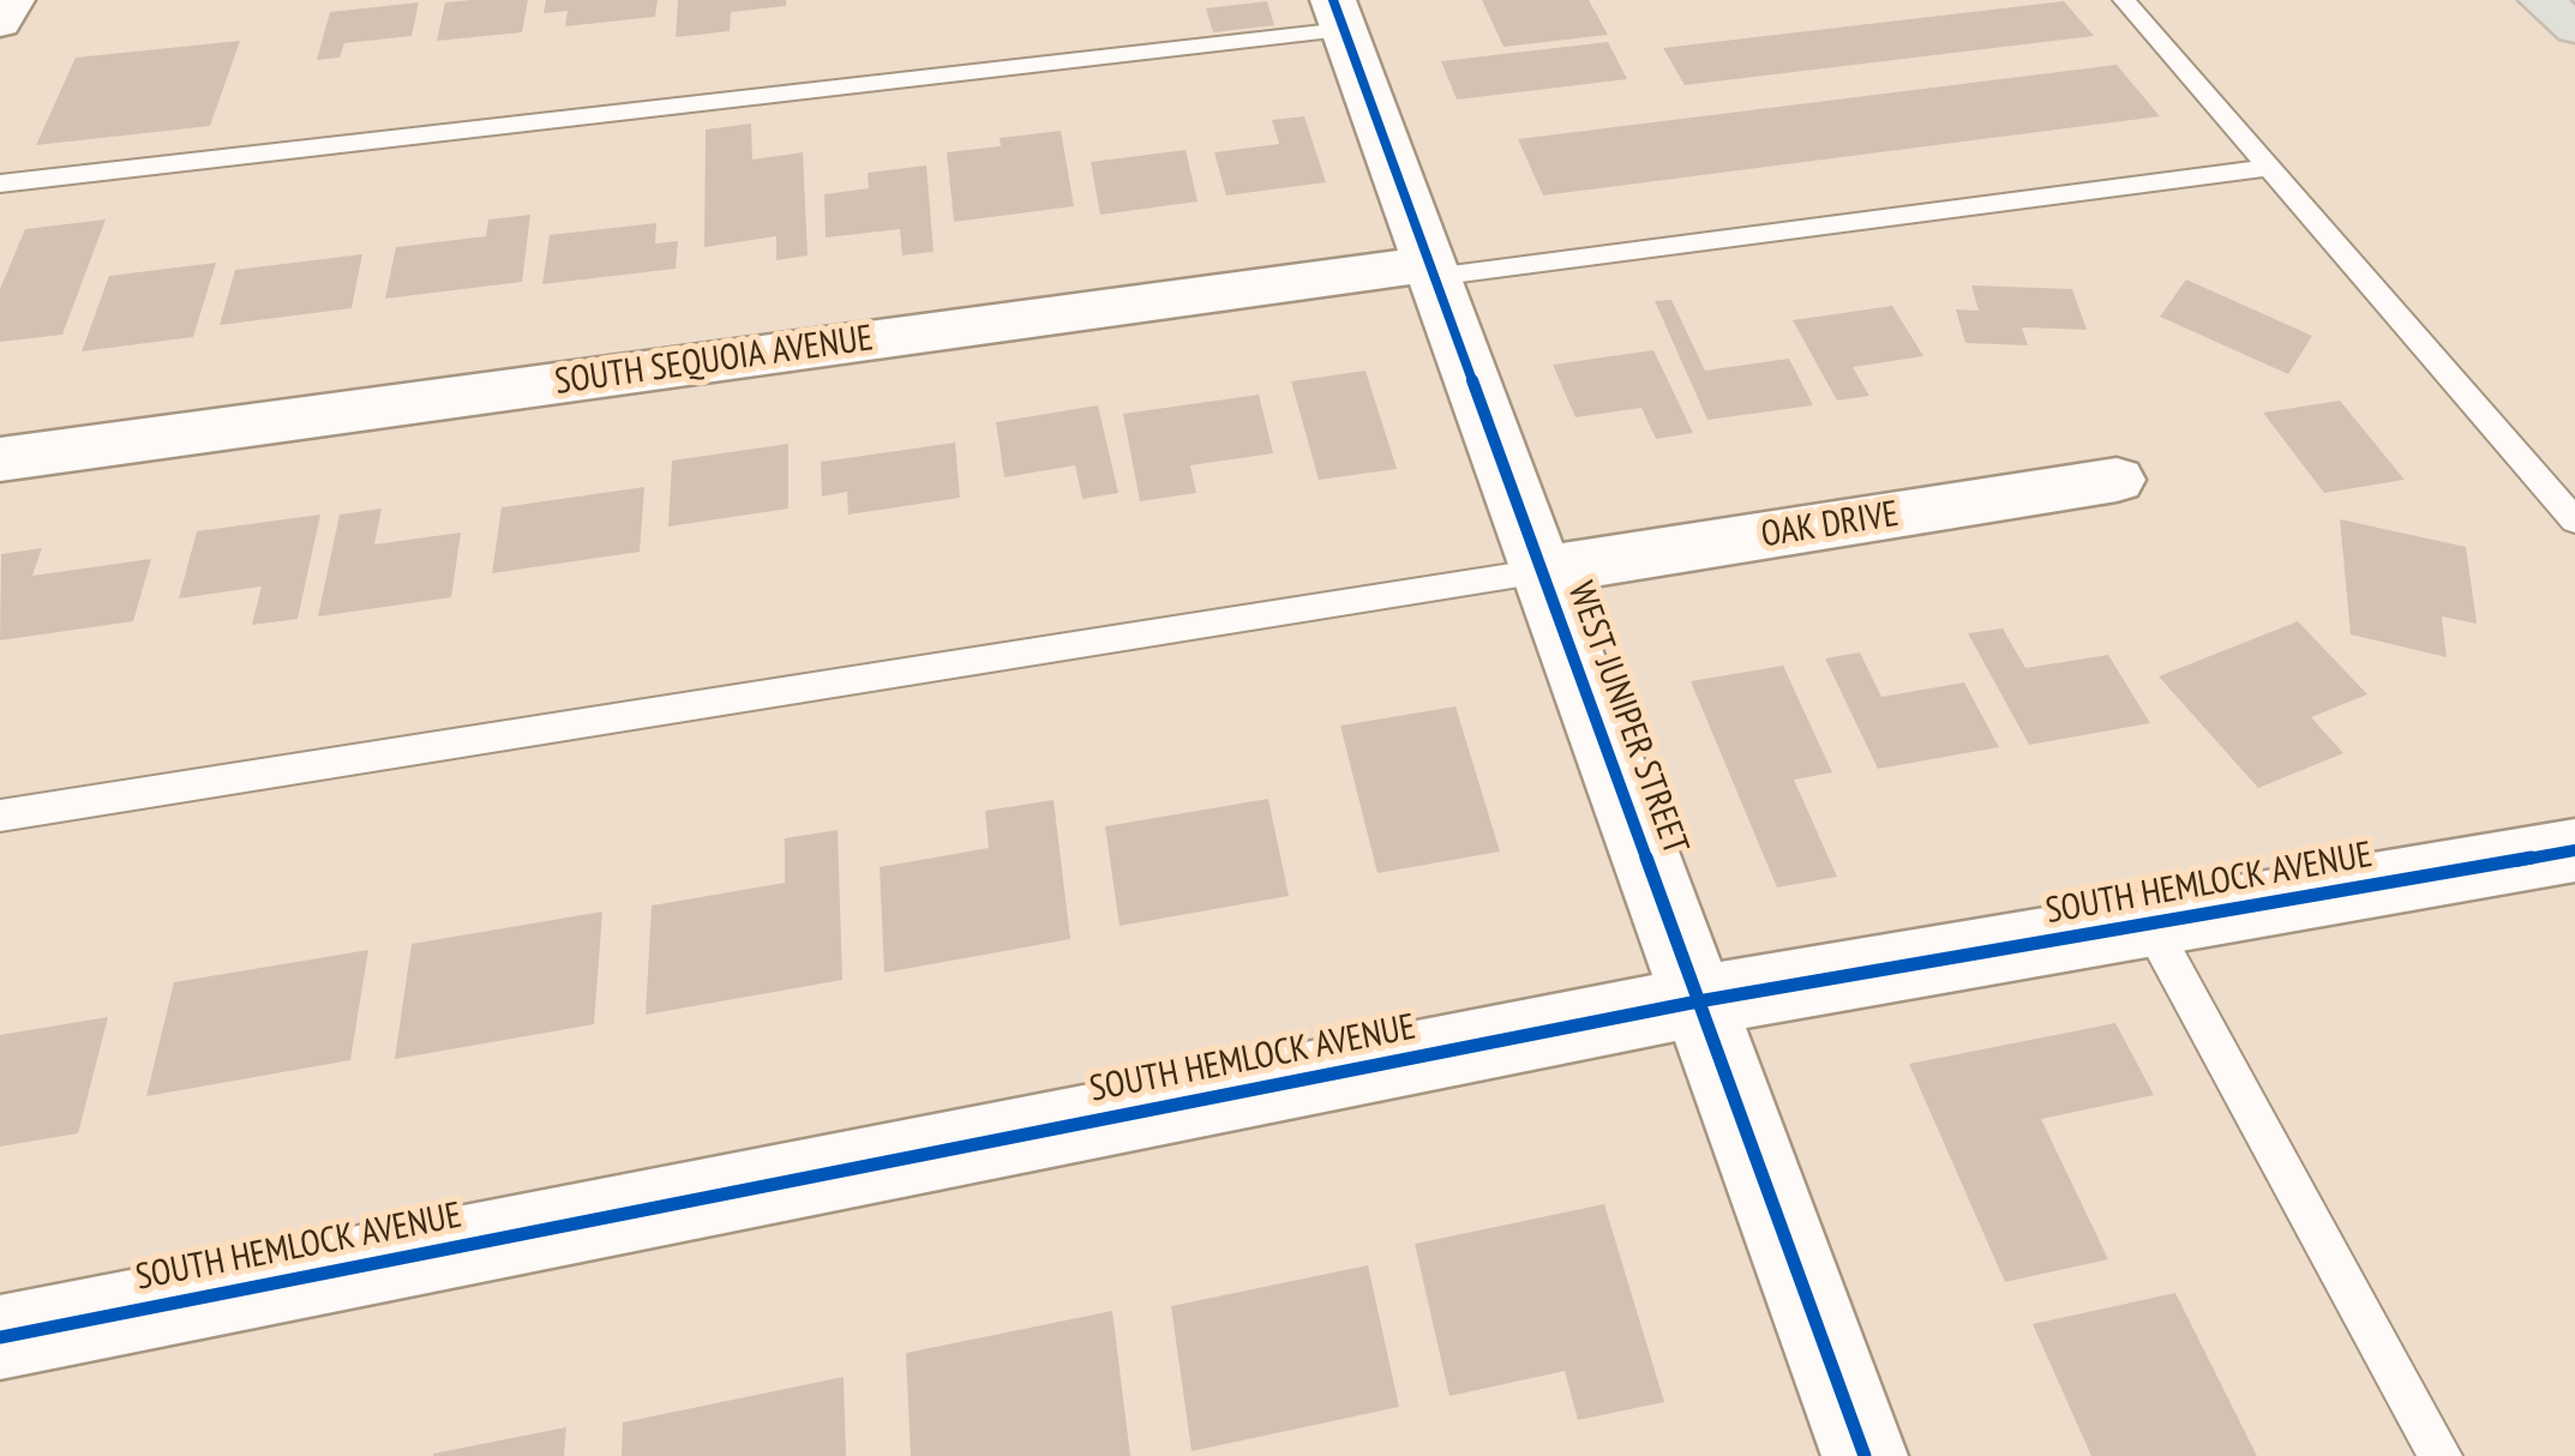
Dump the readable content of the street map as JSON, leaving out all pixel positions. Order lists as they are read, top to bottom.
{
  "streets": {
    "street": [
      "SOUTH SEQUOIA AVENUE",
      "OAK DRIVE",
      "WEST JUNIPER STREET",
      "SOUTH HEMLOCK AVENUE"
    ]
  },
  "crossings": [
    ["SOUTH SEQUOIA AVENUE", "WEST JUNIPER STREET"],
    ["OAK DRIVE", "WEST JUNIPER STREET"],
    ["WEST JUNIPER STREET", "SOUTH HEMLOCK AVENUE"]
  ]
}
